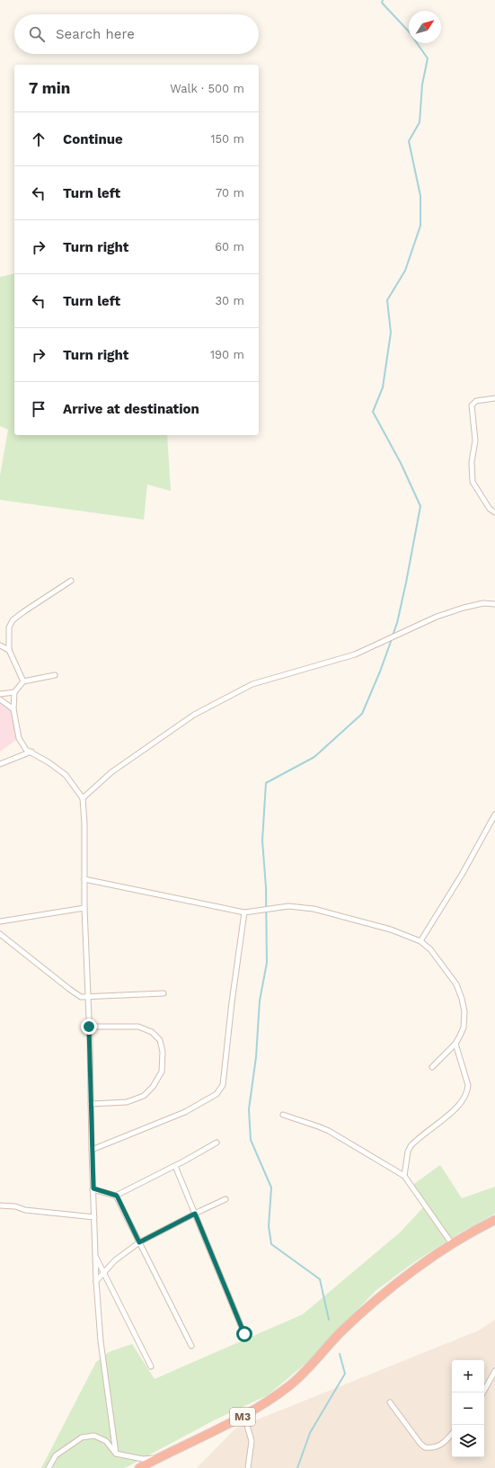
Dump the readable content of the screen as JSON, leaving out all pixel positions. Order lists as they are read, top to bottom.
{
  "streets": {
    "highway": ["M3"]
  },
  "north": "top right",
  "page": {
    "search": "Search here",
    "heading": ["7 min", "Walk · 500 m"],
    "list": [
      ["Continue", "150 m"],
      ["Turn left", "70 m"],
      ["Turn right", "60 m"],
      ["Turn left", "30 m"],
      ["Turn right", "190 m"],
      "Arrive at destination"
    ],
    "map_buttons": ["+", "−"]
  }
}
